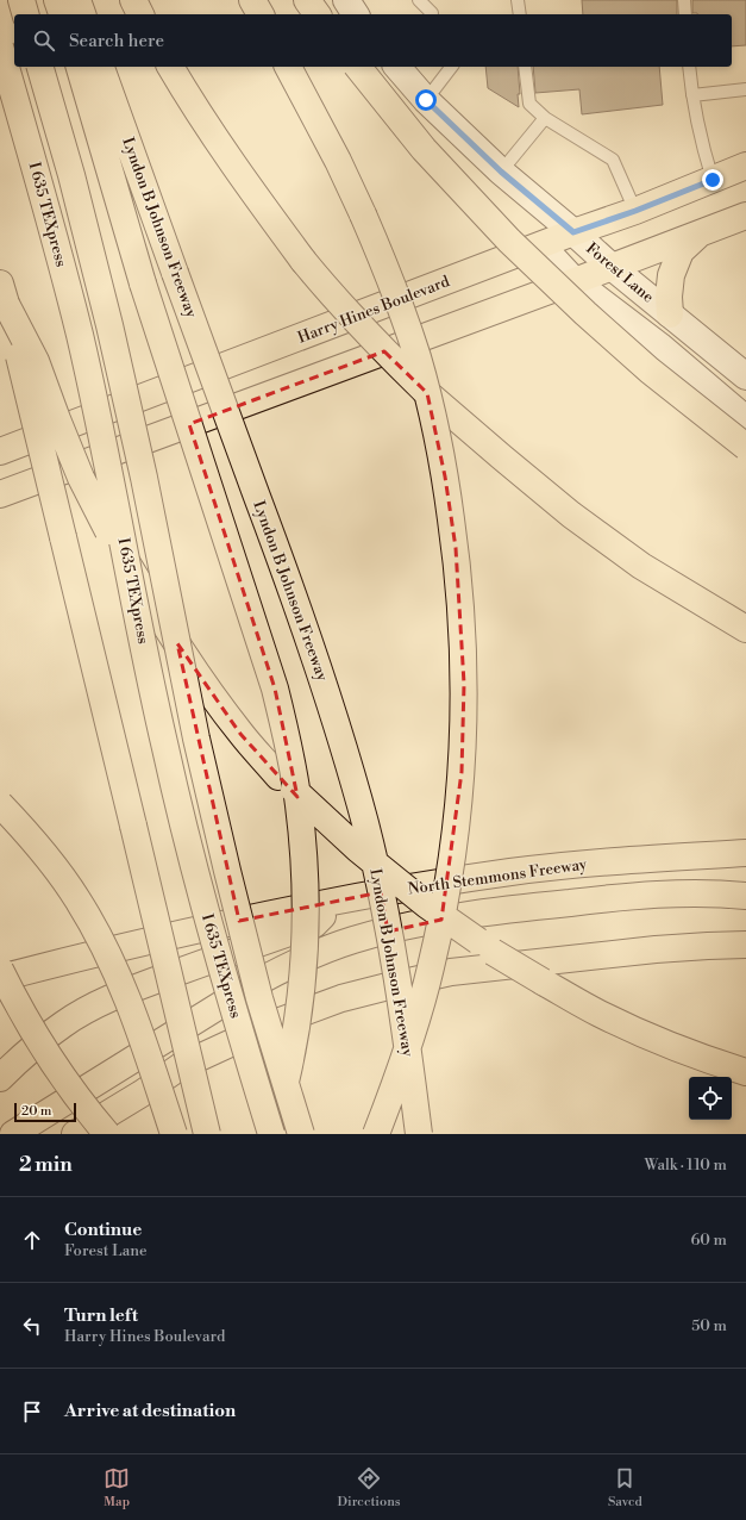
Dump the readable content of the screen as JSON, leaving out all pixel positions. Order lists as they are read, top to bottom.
{
  "streets": {
    "main road": [
      "I 635 TEXpress",
      "Lyndon B Johnson Freeway",
      "Forest Lane",
      "Harry Hines Boulevard",
      "North Stemmons Freeway"
    ]
  },
  "crossings": [
    ["Forest Lane", "Harry Hines Boulevard"]
  ],
  "scale_bar": "20 m",
  "page": {
    "search": "Search here",
    "scale": "20 m",
    "heading": ["2 min", "Walk · 110 m"],
    "list": [
      ["Continue", "Forest Lane", "60 m"],
      ["Turn left", "Harry Hines Boulevard", "50 m"],
      "Arrive at destination"
    ],
    "nav": ["Map", "Directions", "Saved"]
  }
}
